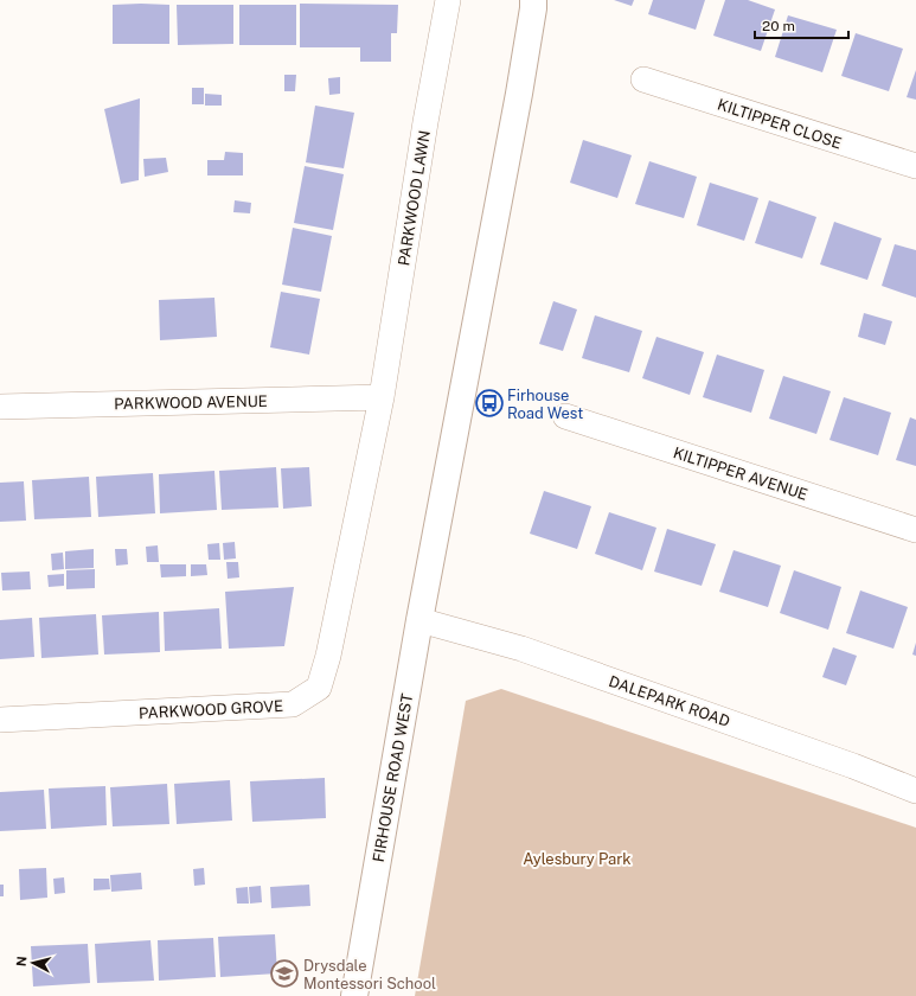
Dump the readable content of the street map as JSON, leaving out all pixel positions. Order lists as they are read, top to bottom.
{
  "streets": {
    "street": [
      "KILTIPPER CLOSE",
      "PARKWOOD LAWN",
      "PARKWOOD AVENUE",
      "KILTIPPER AVENUE",
      "DALEPARK ROAD",
      "PARKWOOD GROVE",
      "FIRHOUSE ROAD WEST"
    ]
  },
  "crossings": [
    ["PARKWOOD LAWN", "PARKWOOD AVENUE"],
    ["PARKWOOD LAWN", "PARKWOOD GROVE"],
    ["PARKWOOD AVENUE", "PARKWOOD GROVE"],
    ["DALEPARK ROAD", "FIRHOUSE ROAD WEST"]
  ],
  "parks": ["Aylesbury Park"],
  "places": {
    "bus stop": ["Firhouse Road West"],
    "school or university": ["Drysdale Montessori School"]
  },
  "scale_bar": "20 m",
  "north": "left"
}
